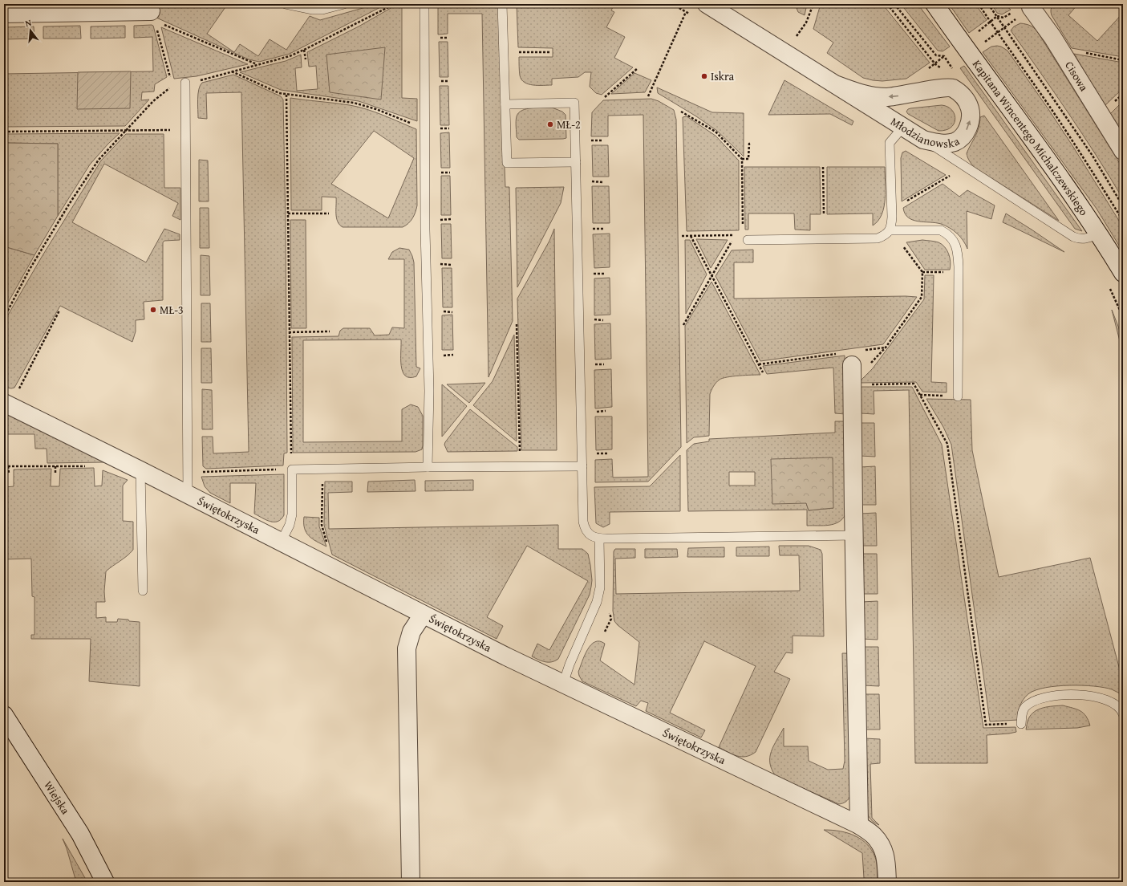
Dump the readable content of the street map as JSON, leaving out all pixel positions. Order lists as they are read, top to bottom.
{
  "streets": {
    "street": [
      "Cisowa",
      "Młodzianowska",
      "Kapitana Wincentego Michalczewskiego",
      "Świętokrzyska",
      "Wiejska"
    ]
  },
  "places": ["Iskra", "MŁ-2", "MŁ-3"],
  "north": "top"
}
